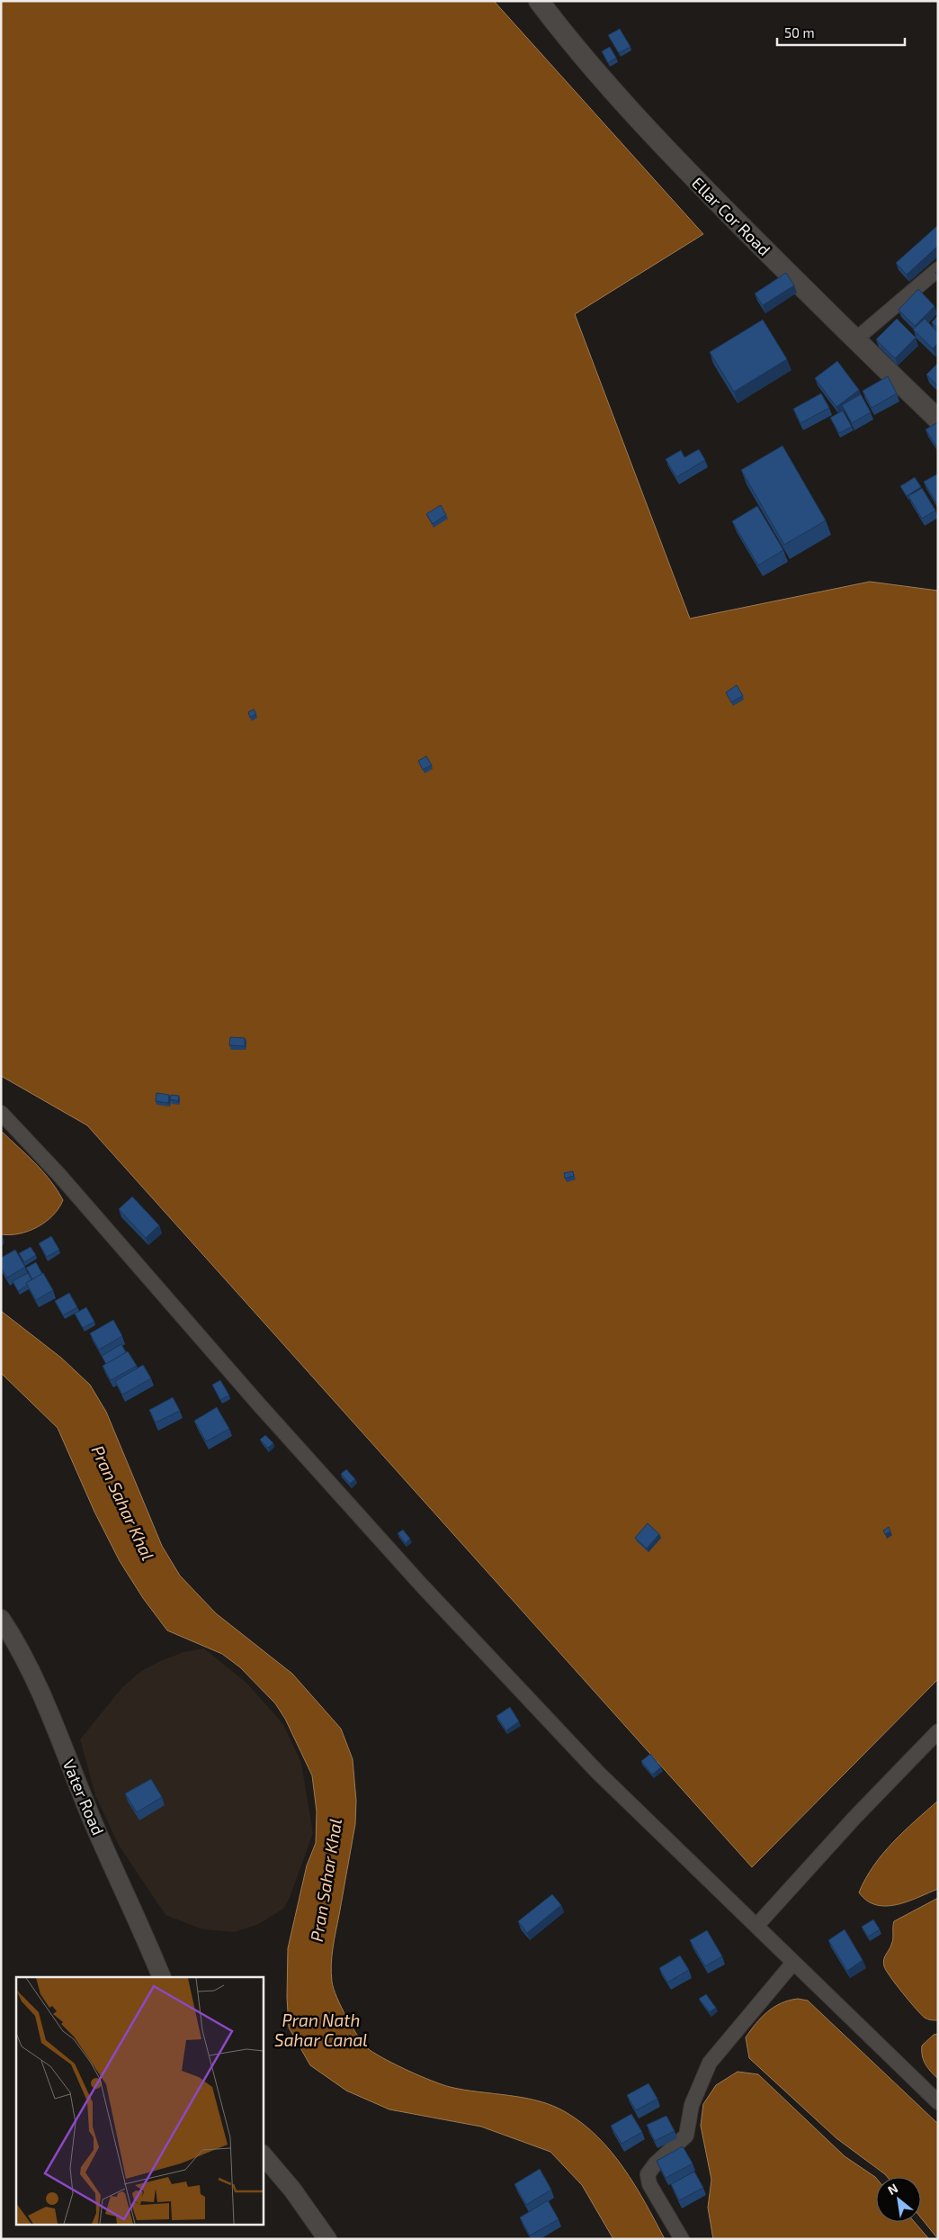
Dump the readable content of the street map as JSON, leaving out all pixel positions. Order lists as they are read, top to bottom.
{
  "streets": {
    "main road": ["Ellar Cor Road"],
    "street": ["Vater Road"]
  },
  "water": ["Pran Sahar Khal", "Pran Nath Sahar Canal"],
  "scale_bar": "50 m",
  "north": "top left"
}
